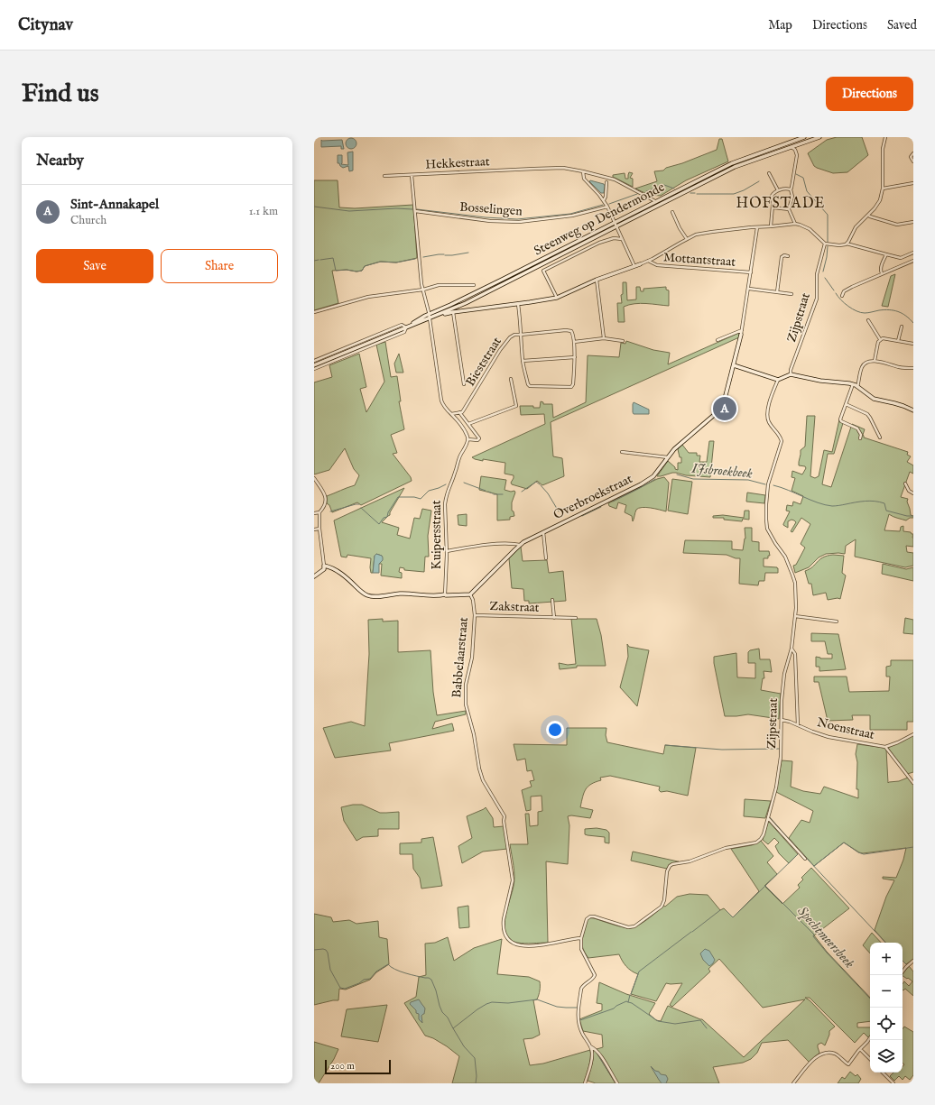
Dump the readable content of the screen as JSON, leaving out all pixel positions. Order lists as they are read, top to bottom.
{
  "streets": {
    "street": [
      "Hekkestraat",
      "Bosselingen",
      "Steenweg op Dendermonde",
      "Mottantstraat",
      "Zijpstraat",
      "Bieststraat",
      "Overbroekstraat",
      "Kuipersstraat",
      "Zakstraat",
      "Babbelaarstraat",
      "Noenstraat"
    ]
  },
  "crossings": [
    ["Hekkestraat", "Bosselingen"],
    ["Hekkestraat", "Steenweg op Dendermonde"],
    ["Steenweg op Dendermonde", "Bieststraat"],
    ["Zijpstraat", "Babbelaarstraat"],
    ["Zijpstraat", "Noenstraat"],
    ["Overbroekstraat", "Babbelaarstraat"],
    ["Zakstraat", "Babbelaarstraat"]
  ],
  "districts": ["HOFSTADE"],
  "water": ["IJsbroekbeek", "Spechtmeersbeek"],
  "scale_bar": "200 m",
  "page": {
    "header": "Citynav",
    "nav": ["Map", "Directions", "Saved"],
    "buttons": [
      "Directions",
      ["Save", "Share"]
    ],
    "title": "Find us",
    "heading": "Nearby",
    "list": [
      {
        "mark": "A",
        "name": "Sint-Annakapel",
        "note": "Church",
        "value": "1.1 km"
      }
    ],
    "pins": "A",
    "map_buttons": ["+", "−"],
    "scale": "200 m"
  }
}
